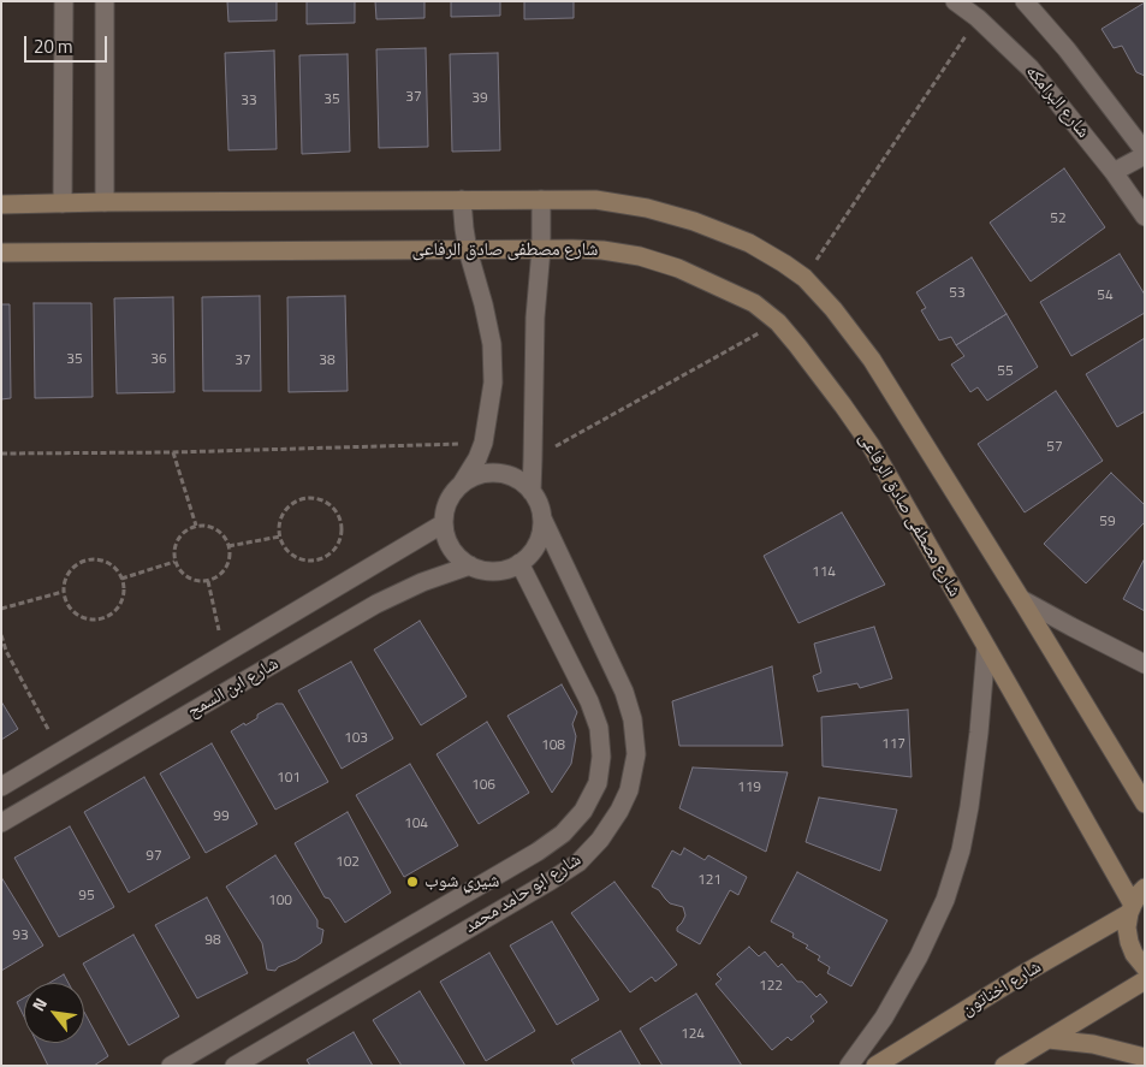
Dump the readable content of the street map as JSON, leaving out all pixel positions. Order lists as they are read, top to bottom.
{
  "streets": {
    "street": [
      "شارع البرامكه",
      "شارع مصطفى صادق الرفاعى",
      "شارع ابن السمح",
      "شارع ابو حامد محمد",
      "شارع اخناتون"
    ]
  },
  "crossings": [
    ["شارع مصطفى صادق الرفاعى", "شارع اخناتون"],
    ["شارع ابن السمح", "شارع ابو حامد محمد"]
  ],
  "places": ["شيري شوب"],
  "house_numbers": [
    "37",
    "39",
    "35",
    "33",
    "52",
    "53",
    "54",
    "35",
    "36",
    "37",
    "38",
    "55",
    "57",
    "59",
    "114",
    "103",
    "117",
    "108",
    "101",
    "106",
    "119",
    "99",
    "104",
    "97",
    "102",
    "121",
    "95",
    "100",
    "93",
    "98",
    "122",
    "124"
  ],
  "scale_bar": "20 m",
  "north": "top left"
}
